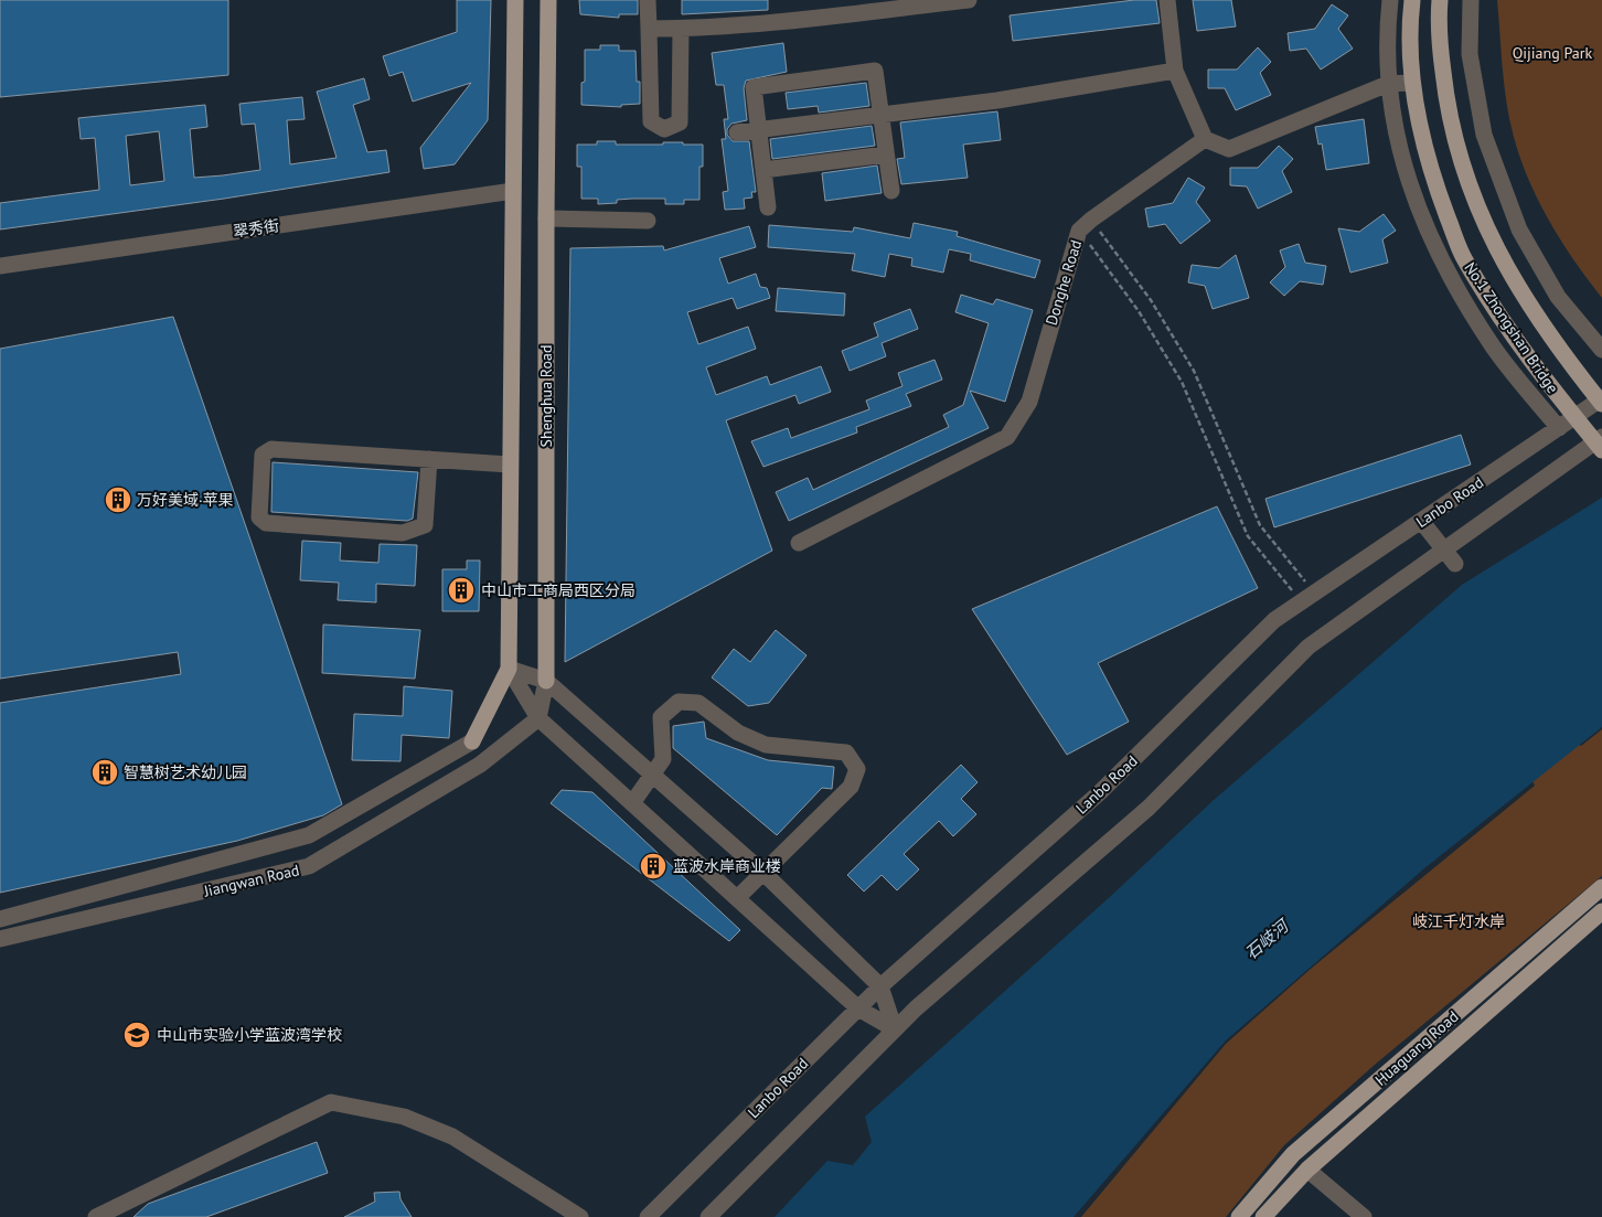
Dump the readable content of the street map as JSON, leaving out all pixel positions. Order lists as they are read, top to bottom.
{
  "streets": {
    "main road": ["No.1 Zhongshan Bridge", "Shenghua Road", "Huaguang Road"],
    "street": [
      "翠秀街",
      "Donghe Road",
      "Lanbo Road",
      "Jiangwan Road"
    ]
  },
  "crossings": [
    ["Shenghua Road", "Jiangwan Road"]
  ],
  "water": ["石岐河"],
  "parks": ["Qijiang Park", "岐江千灯水岸"],
  "places": {
    "building": [
      "万好美域·苹果",
      "中山市工商局西区分局",
      "智慧树艺术幼儿园",
      "蓝波水岸商业楼"
    ],
    "school or university": ["中山市实验小学蓝波湾学校"]
  }
}
